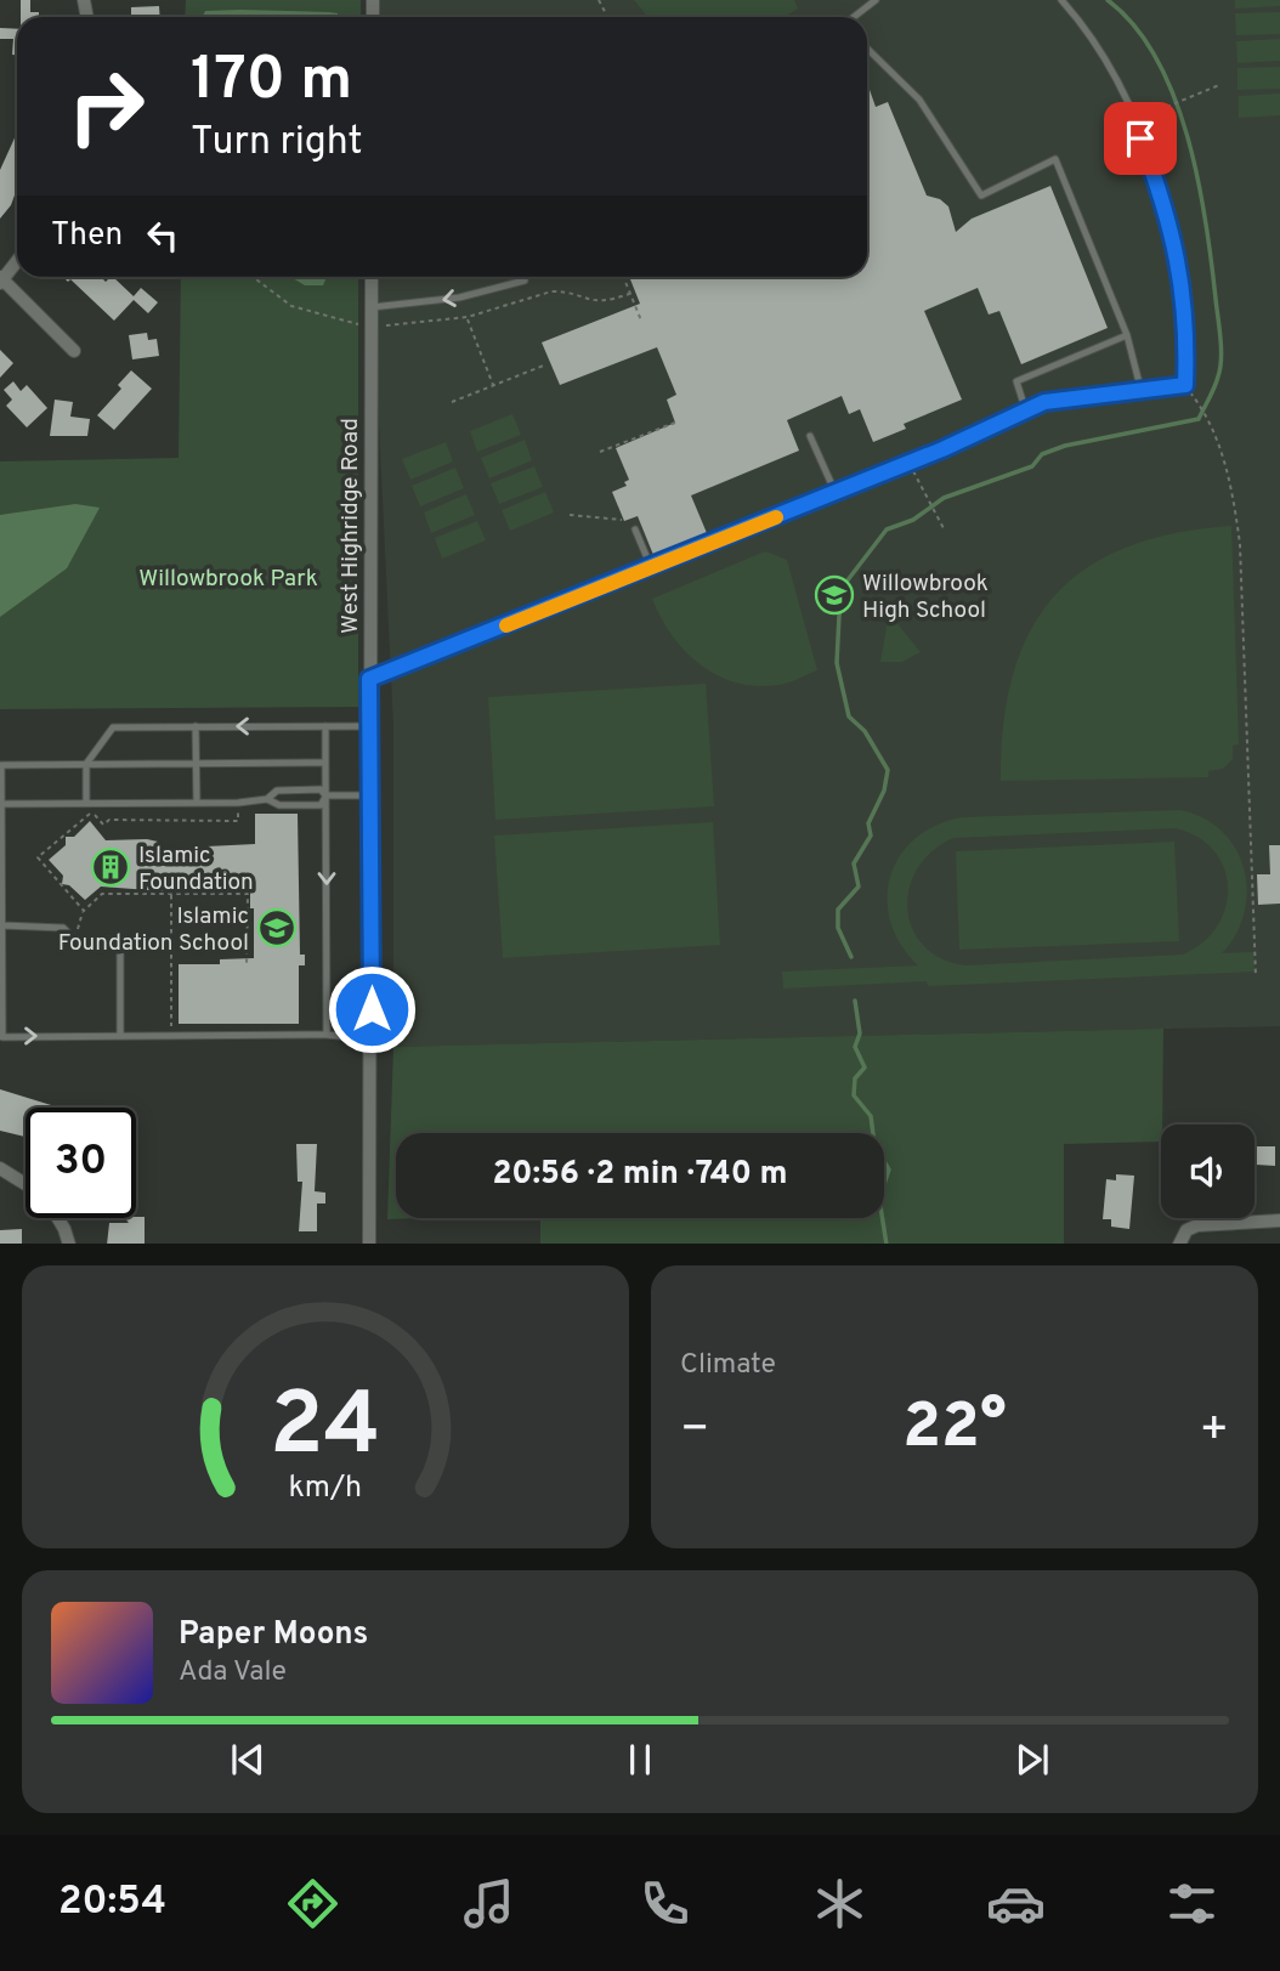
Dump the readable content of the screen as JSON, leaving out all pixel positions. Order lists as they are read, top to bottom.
{
  "streets": {
    "street": ["West Highridge Road"]
  },
  "parks": ["Willowbrook Park"],
  "places": {
    "school or university": ["Willowbrook High School", "Islamic Foundation School"],
    "building": ["Islamic Foundation"]
  },
  "page": {
    "turn": ["170 m", "Turn right"],
    "then": "Then",
    "limit": "30",
    "trip": "20:56 · 2 min · 740 m",
    "tile": "Climate",
    "heat": ["−", "22°", "+"],
    "song": ["Paper Moons", "Ada Vale"],
    "tabs": "20:54",
    "gauge": ["24", "km/h"]
  }
}
